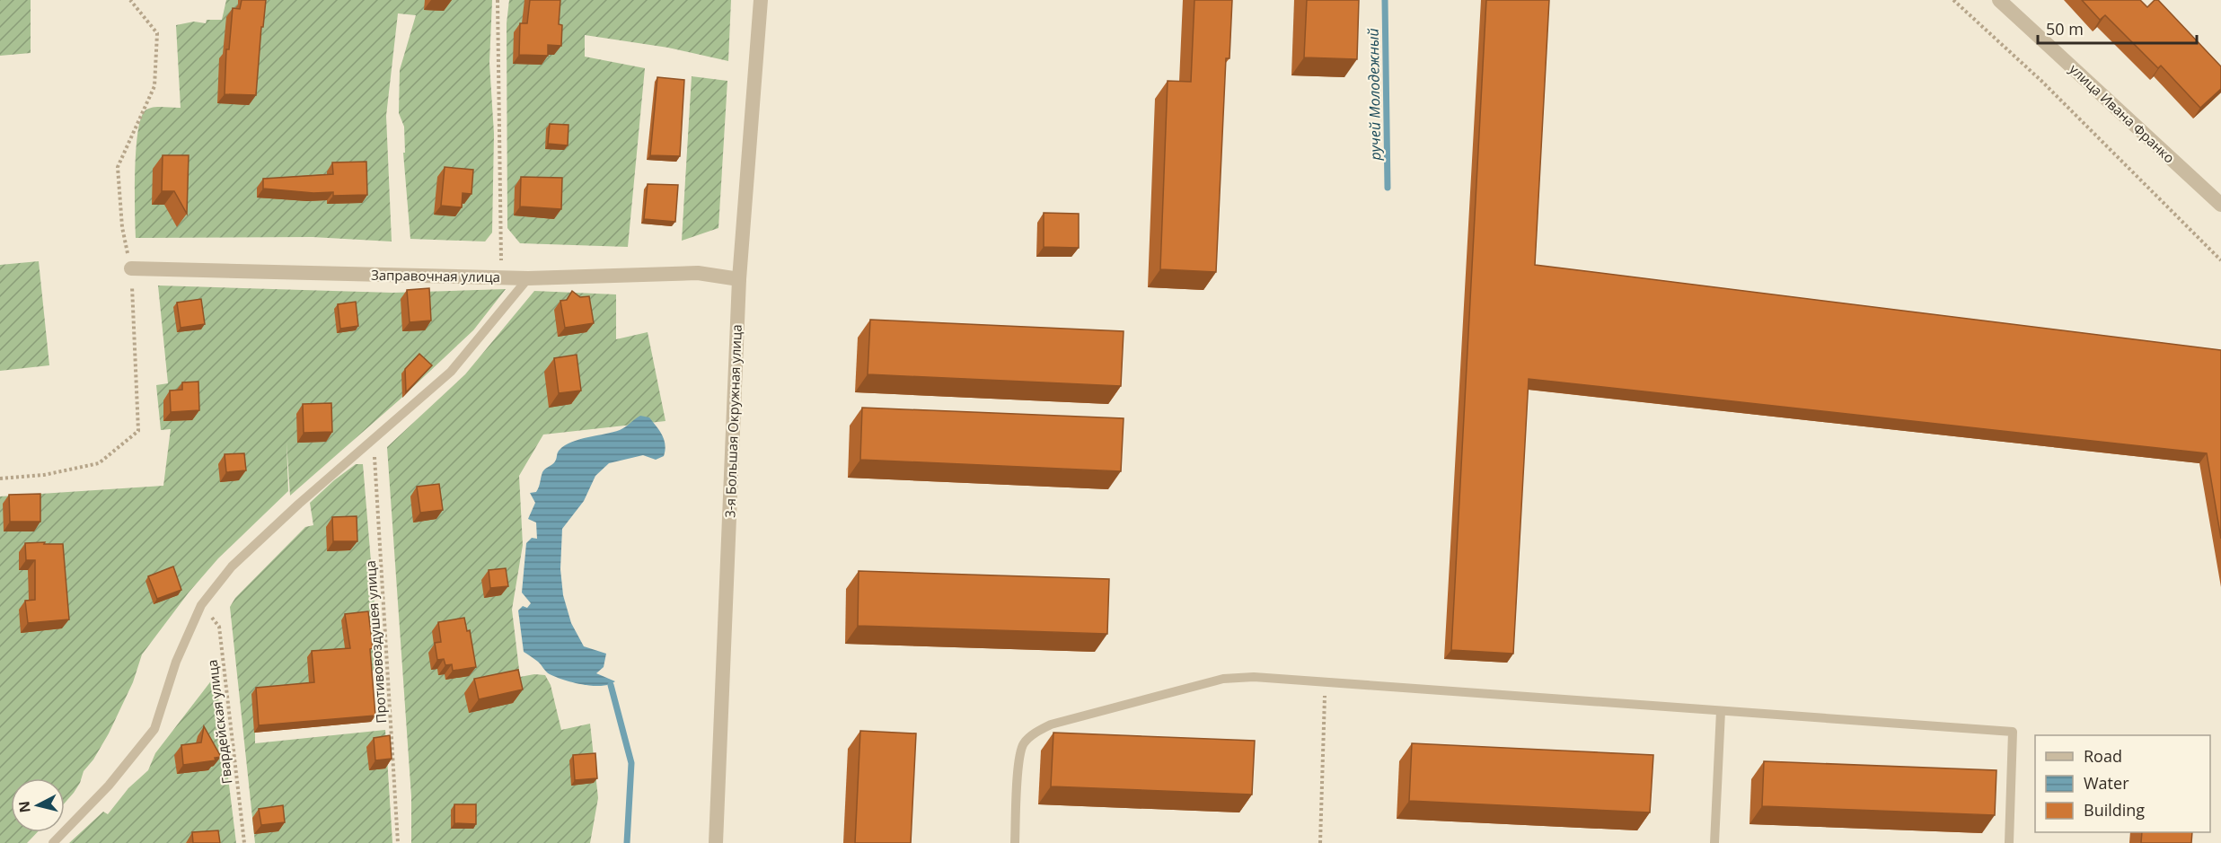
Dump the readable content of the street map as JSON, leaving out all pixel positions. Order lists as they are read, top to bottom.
{
  "streets": {
    "street": ["улица Ивана Франко", "Заправочная улица", "3-я Большая Окружная улица"],
    "path": ["Противовоздушея улица", "Гвардейская улица"]
  },
  "crossings": [
    ["Заправочная улица", "3-я Большая Окружная улица"]
  ],
  "water": ["ручей Молодежный"],
  "legend": ["Road", "Water", "Building"],
  "scale_bar": "50 m",
  "north": "left"
}
